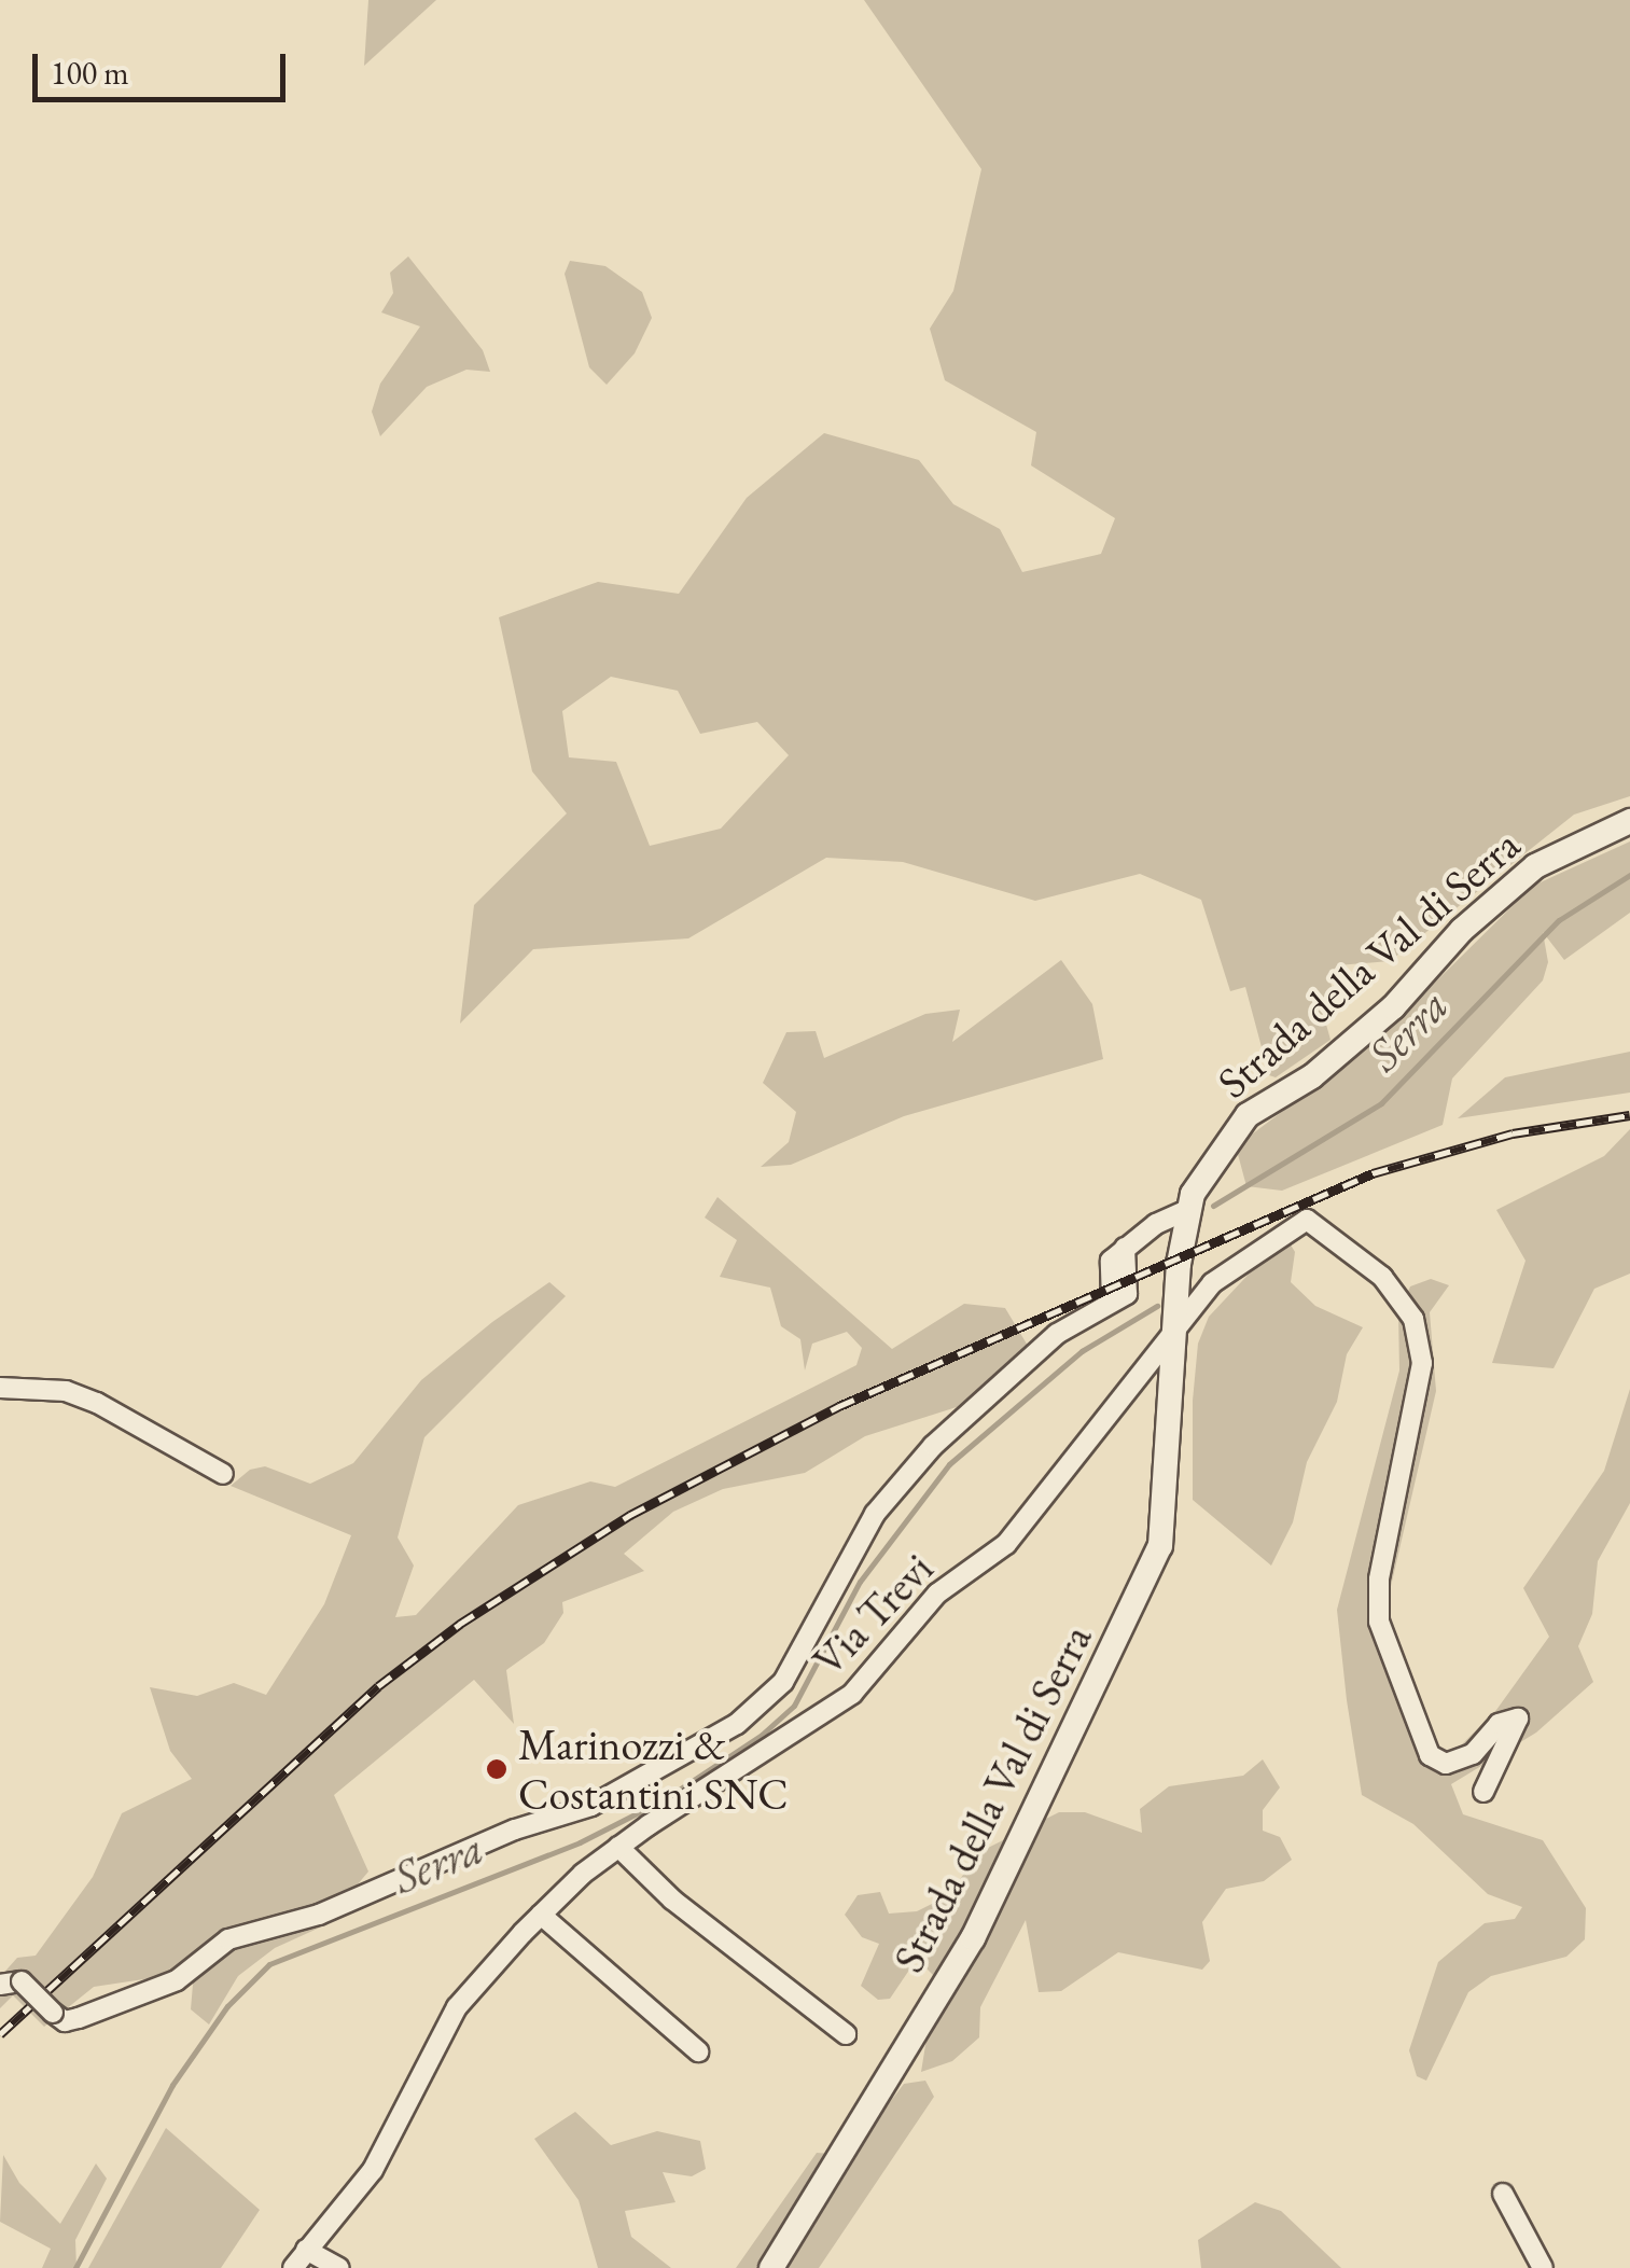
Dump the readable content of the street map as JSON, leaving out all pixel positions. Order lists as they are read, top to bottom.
{
  "streets": {
    "street": ["Strada della Val di Serra", "Via Trevi"]
  },
  "crossings": [
    ["Strada della Val di Serra", "Via Trevi"]
  ],
  "water": ["Serra"],
  "places": ["Marinozzi & Costantini SNC"],
  "scale_bar": "100 m"
}
